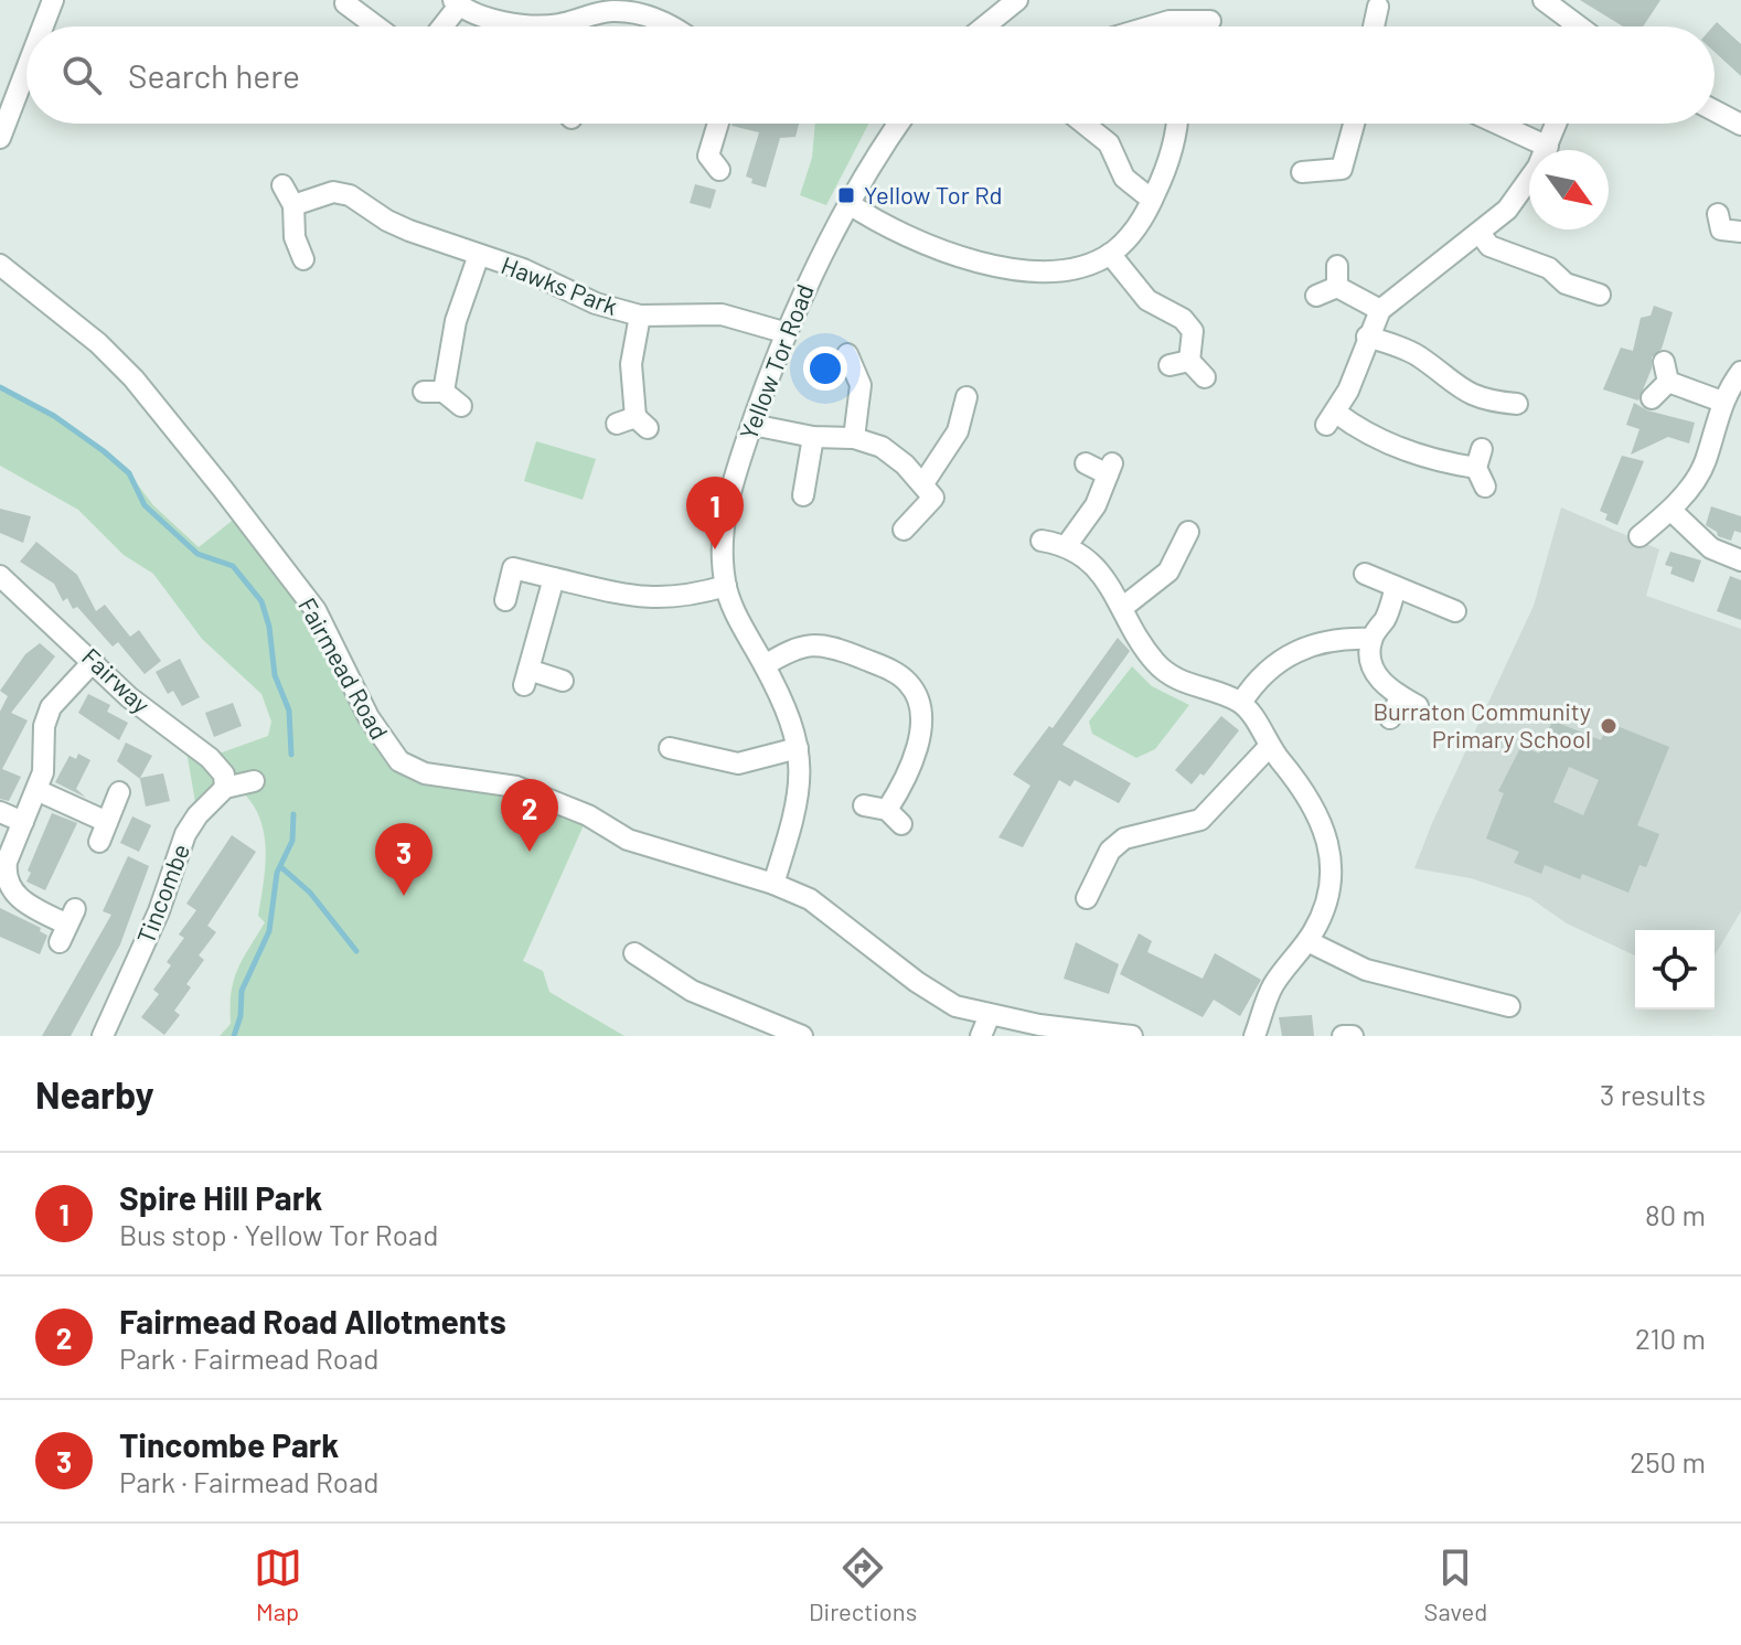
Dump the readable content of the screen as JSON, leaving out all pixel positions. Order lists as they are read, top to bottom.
{
  "streets": {
    "street": [
      "Hawks Park",
      "Yellow Tor Road",
      "Fairmead Road",
      "Fairway",
      "Tincombe"
    ]
  },
  "crossings": [
    ["Hawks Park", "Yellow Tor Road"],
    ["Yellow Tor Road", "Fairmead Road"],
    ["Fairway", "Tincombe"]
  ],
  "places": {
    "transit": ["Yellow Tor Rd"],
    "other": ["Burraton Community Primary School"]
  },
  "north": "bottom right",
  "page": {
    "search": "Search here",
    "pins": ["1", "2", "3"],
    "heading": ["Nearby", "3 results"],
    "list": [
      {
        "mark": "1",
        "name": "Spire Hill Park",
        "note": "Bus stop · Yellow Tor Road",
        "value": "80 m"
      },
      {
        "mark": "2",
        "name": "Fairmead Road Allotments",
        "note": "Park · Fairmead Road",
        "value": "210 m"
      },
      {
        "mark": "3",
        "name": "Tincombe Park",
        "note": "Park · Fairmead Road",
        "value": "250 m"
      }
    ],
    "nav": ["Map", "Directions", "Saved"]
  }
}
